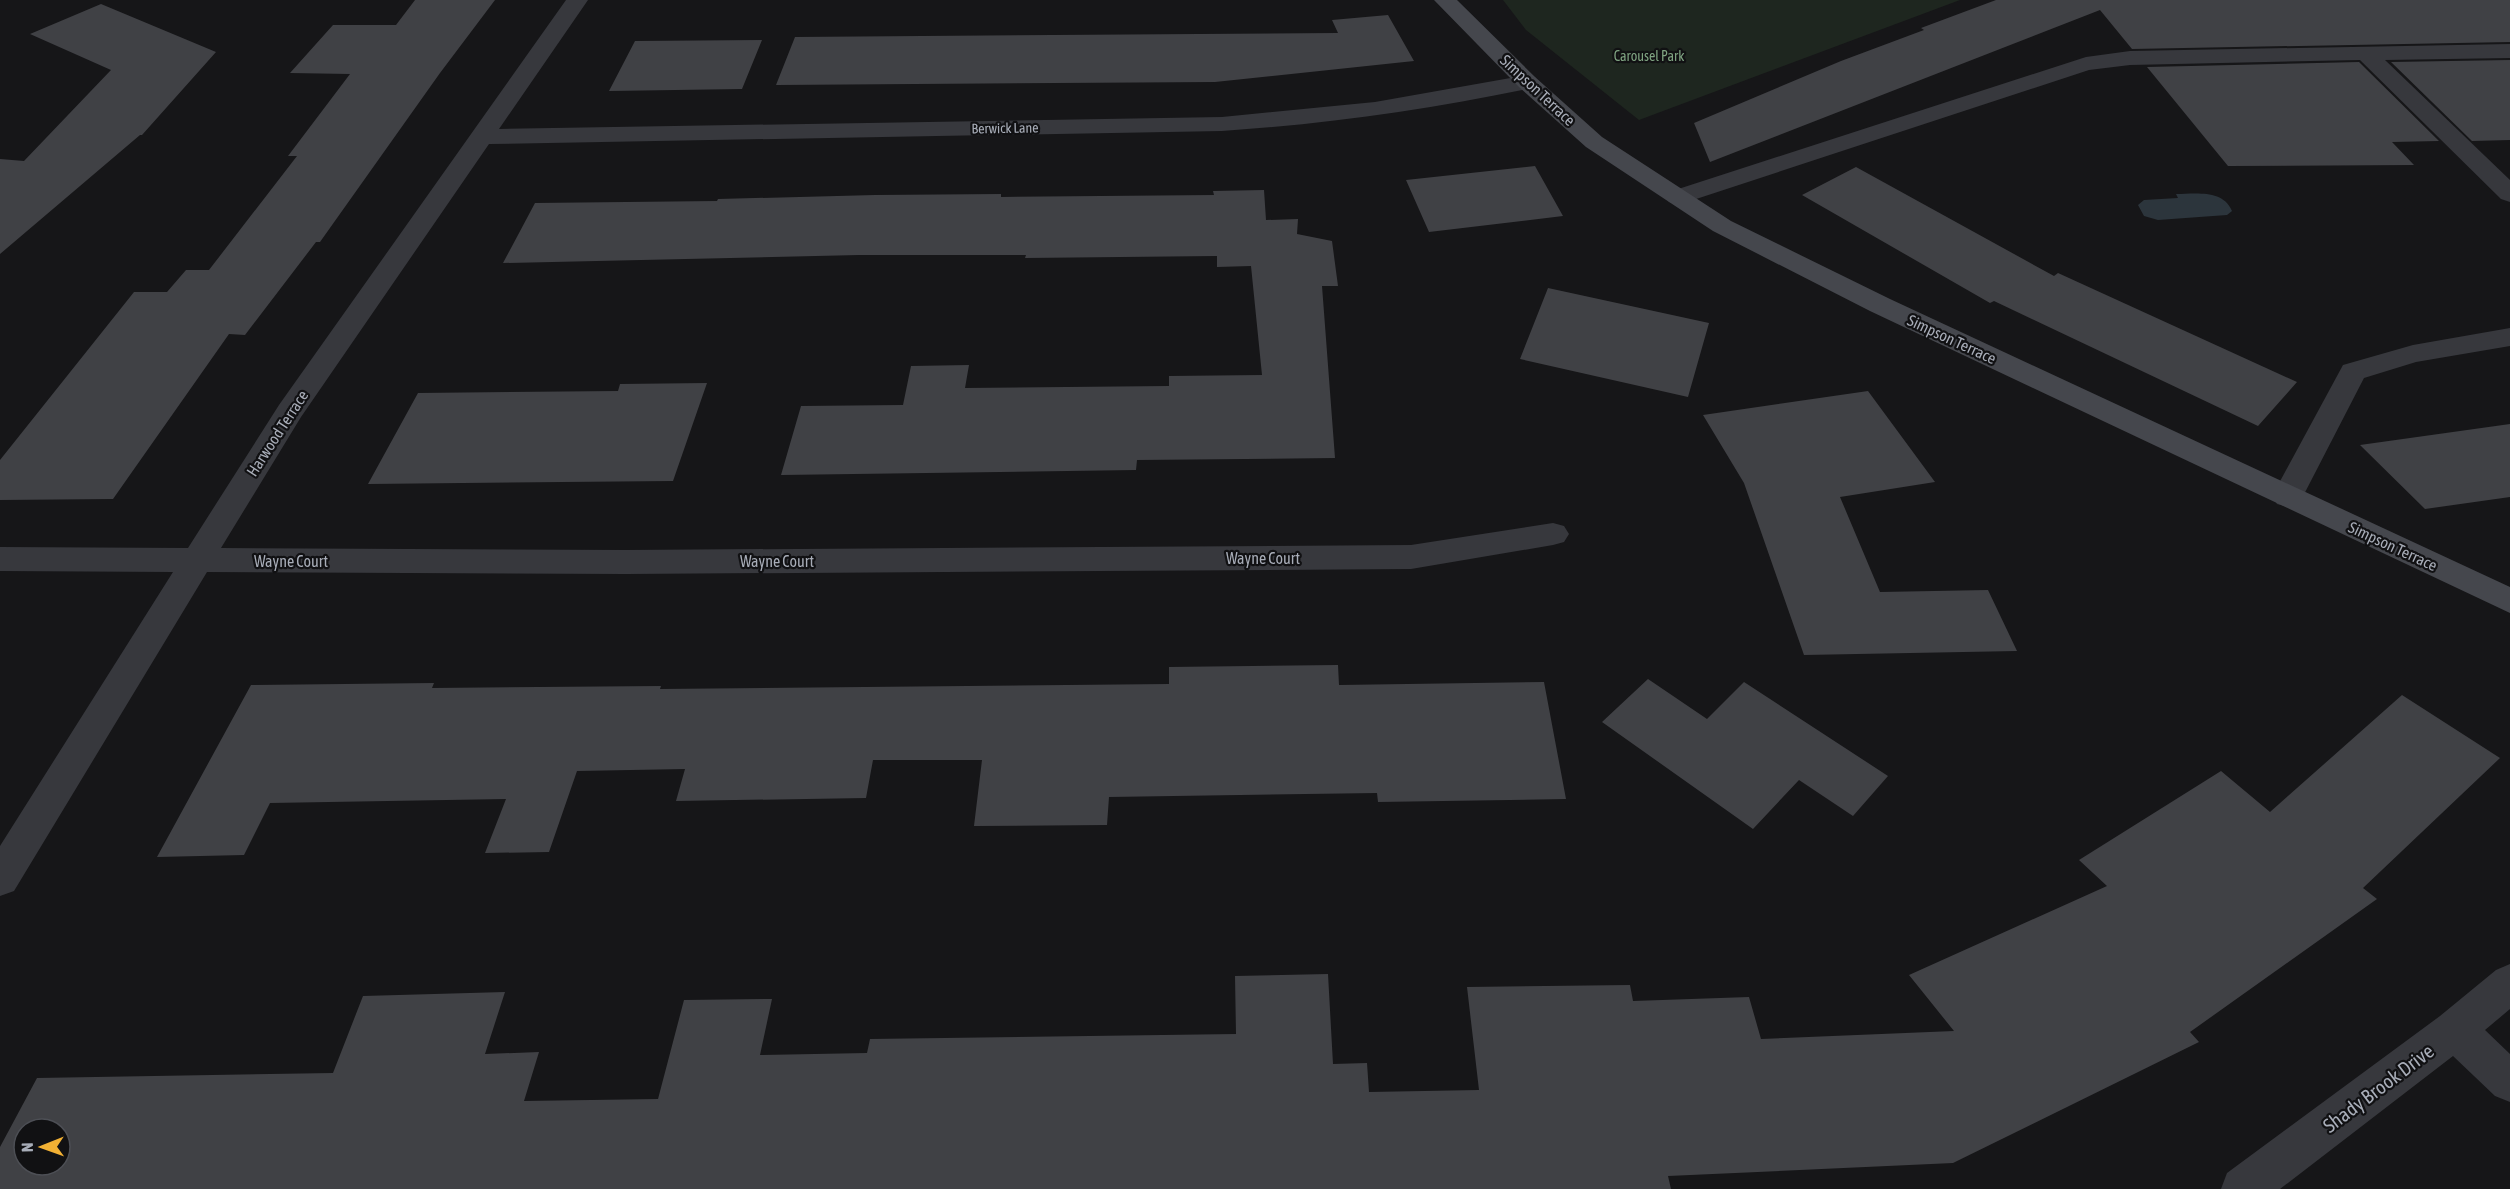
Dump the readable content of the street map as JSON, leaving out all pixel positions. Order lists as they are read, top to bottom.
{
  "streets": {
    "street": [
      "Simpson Terrace",
      "Berwick Lane",
      "Harwood Terrace",
      "Wayne Court",
      "Shady Brook Drive"
    ]
  },
  "crossings": [
    ["Simpson Terrace", "Berwick Lane"],
    ["Berwick Lane", "Harwood Terrace"],
    ["Harwood Terrace", "Wayne Court"]
  ],
  "parks": ["Carousel Park"],
  "north": "left"
}
